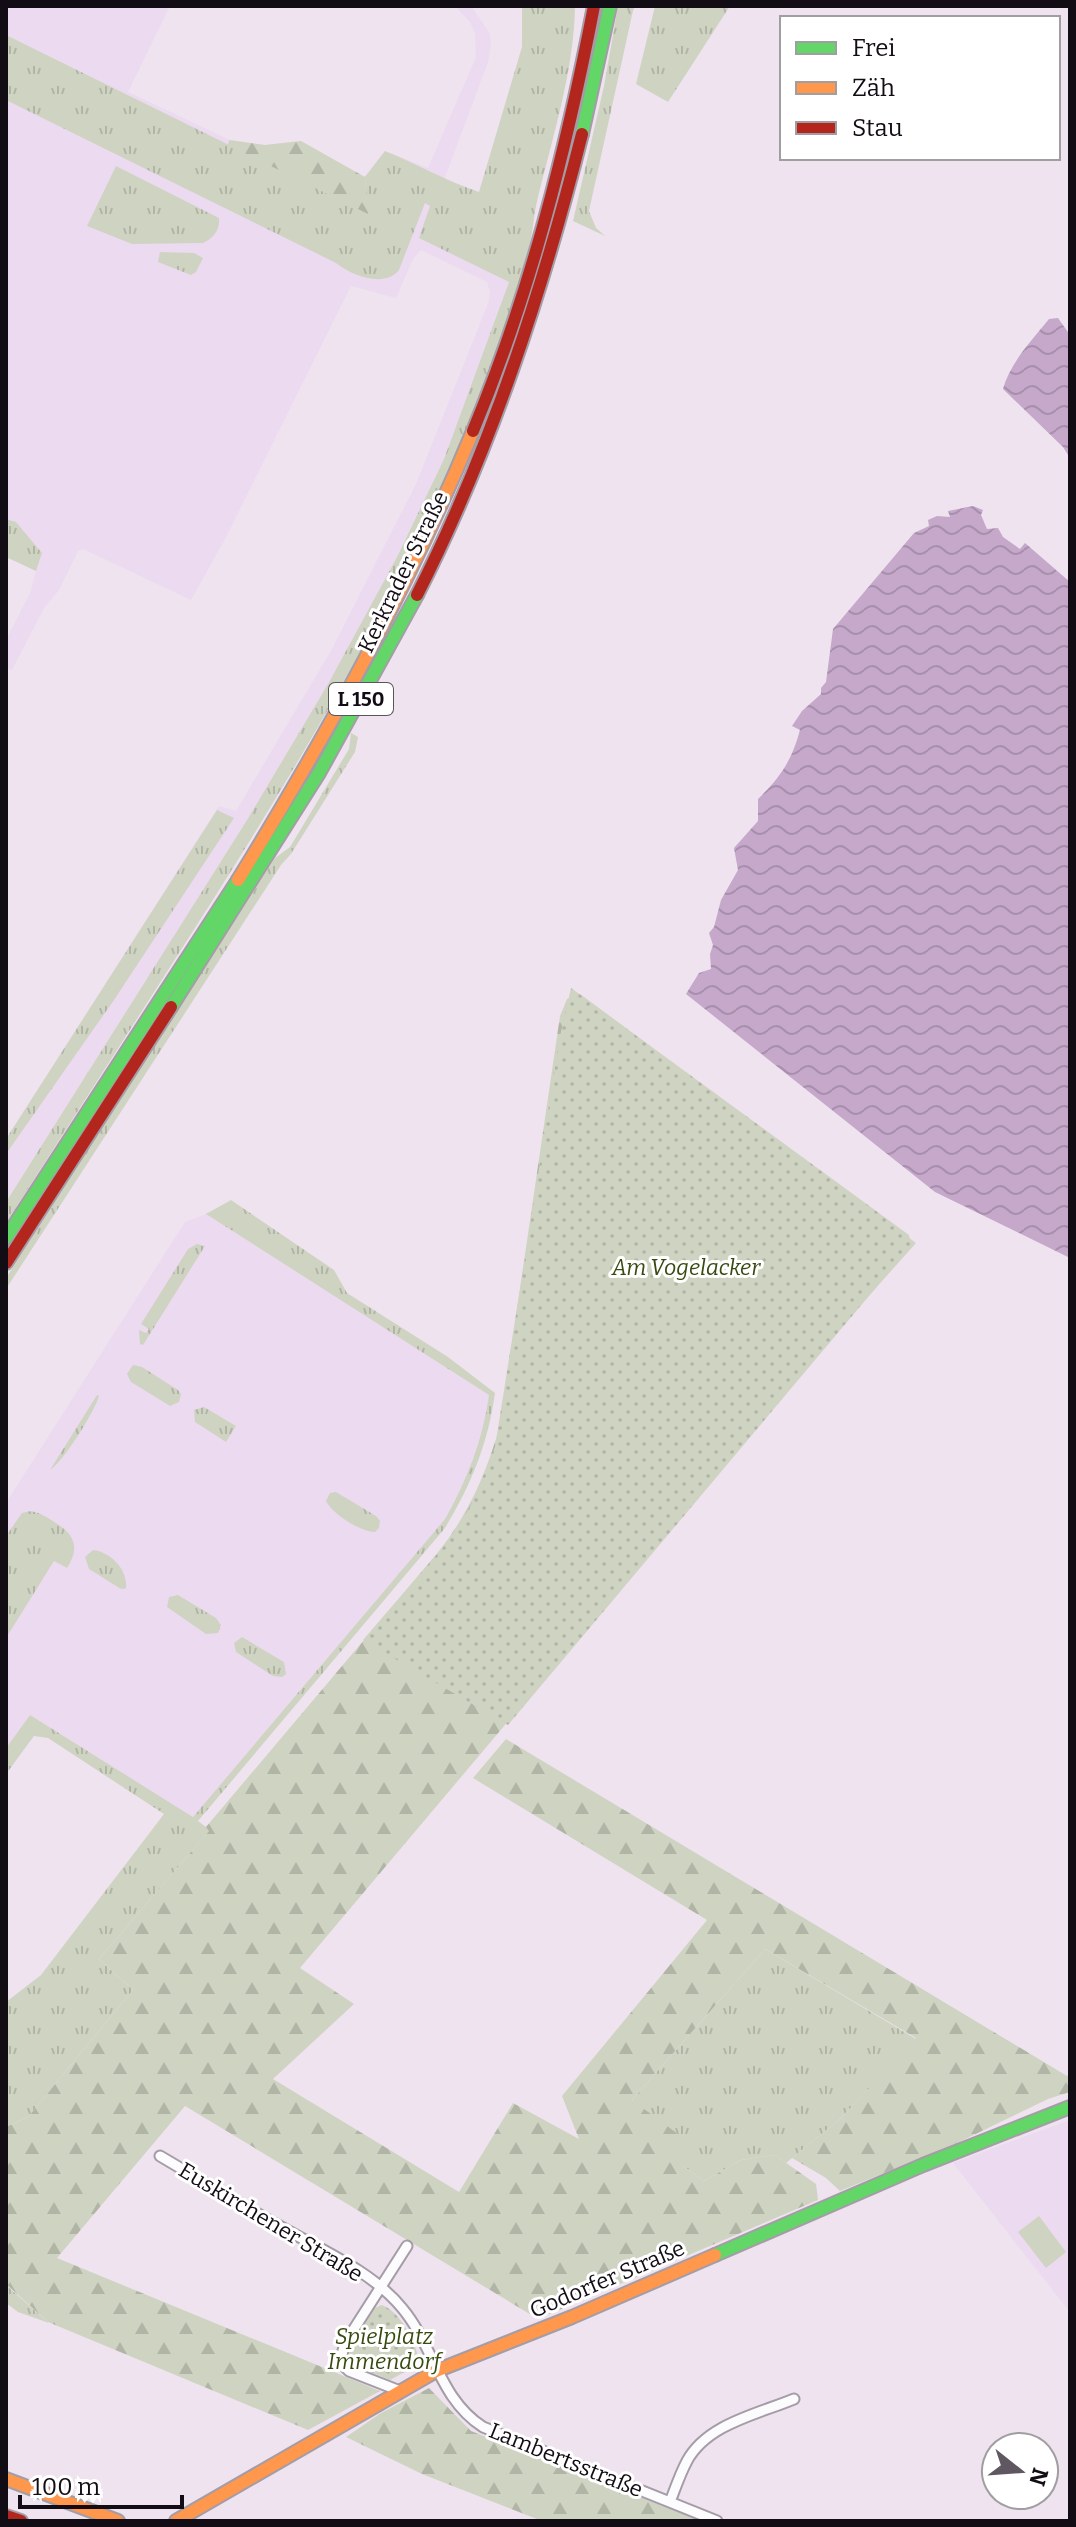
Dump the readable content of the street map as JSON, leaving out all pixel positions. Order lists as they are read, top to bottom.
{
  "streets": {
    "main road": ["Kerkrader Straße", "L 150", "Godorfer Straße"],
    "street": ["Euskirchener Straße", "Lambertsstraße"]
  },
  "crossings": [
    ["Kerkrader Straße", "L 150"],
    ["Euskirchener Straße", "Godorfer Straße"],
    ["Euskirchener Straße", "Lambertsstraße"],
    ["Godorfer Straße", "Lambertsstraße"]
  ],
  "parks": ["Am Vogelacker", "Spielplatz Immendorf"],
  "legend": ["Frei", "Zäh", "Stau"],
  "scale_bar": "100 m",
  "north": "right"
}
